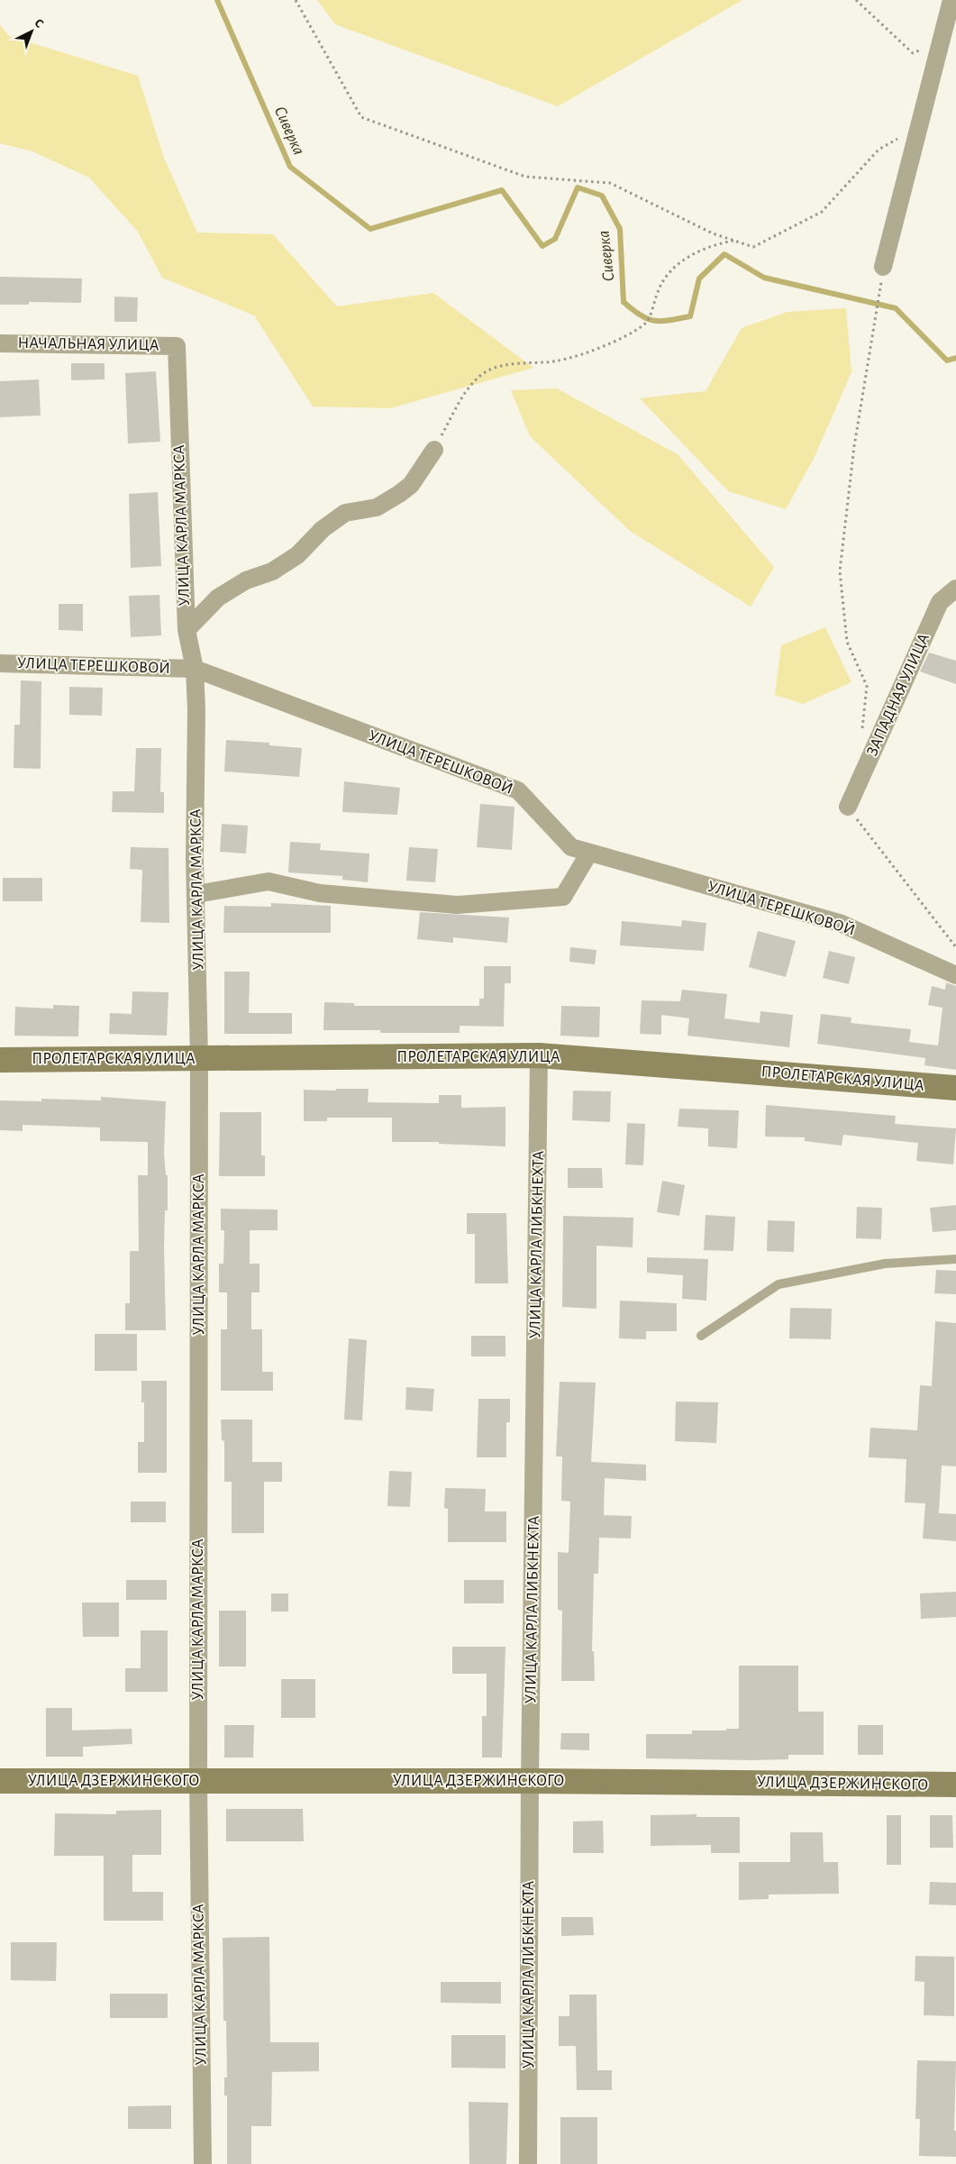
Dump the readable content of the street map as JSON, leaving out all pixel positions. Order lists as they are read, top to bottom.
{
  "streets": {
    "main road": ["ПРОЛЕТАРСКАЯ УЛИЦА", "УЛИЦА ДЗЕРЖИНСКОГО"],
    "street": [
      "НАЧАЛЬНАЯ УЛИЦА",
      "УЛИЦА КАРЛА МАРКСА",
      "УЛИЦА ТЕРЕШКОВОЙ",
      "ЗАПАДНАЯ УЛИЦА",
      "УЛИЦА КАРЛА ЛИБКНЕХТА"
    ]
  },
  "crossings": [
    ["НАЧАЛЬНАЯ УЛИЦА", "УЛИЦА КАРЛА МАРКСА"],
    ["УЛИЦА КАРЛА МАРКСА", "УЛИЦА ТЕРЕШКОВОЙ"],
    ["УЛИЦА КАРЛА МАРКСА", "ПРОЛЕТАРСКАЯ УЛИЦА"],
    ["УЛИЦА КАРЛА МАРКСА", "УЛИЦА ДЗЕРЖИНСКОГО"],
    ["ПРОЛЕТАРСКАЯ УЛИЦА", "УЛИЦА КАРЛА ЛИБКНЕХТА"],
    ["УЛИЦА КАРЛА ЛИБКНЕХТА", "УЛИЦА ДЗЕРЖИНСКОГО"]
  ],
  "water": ["Сиверка"],
  "north": "top right"
}
